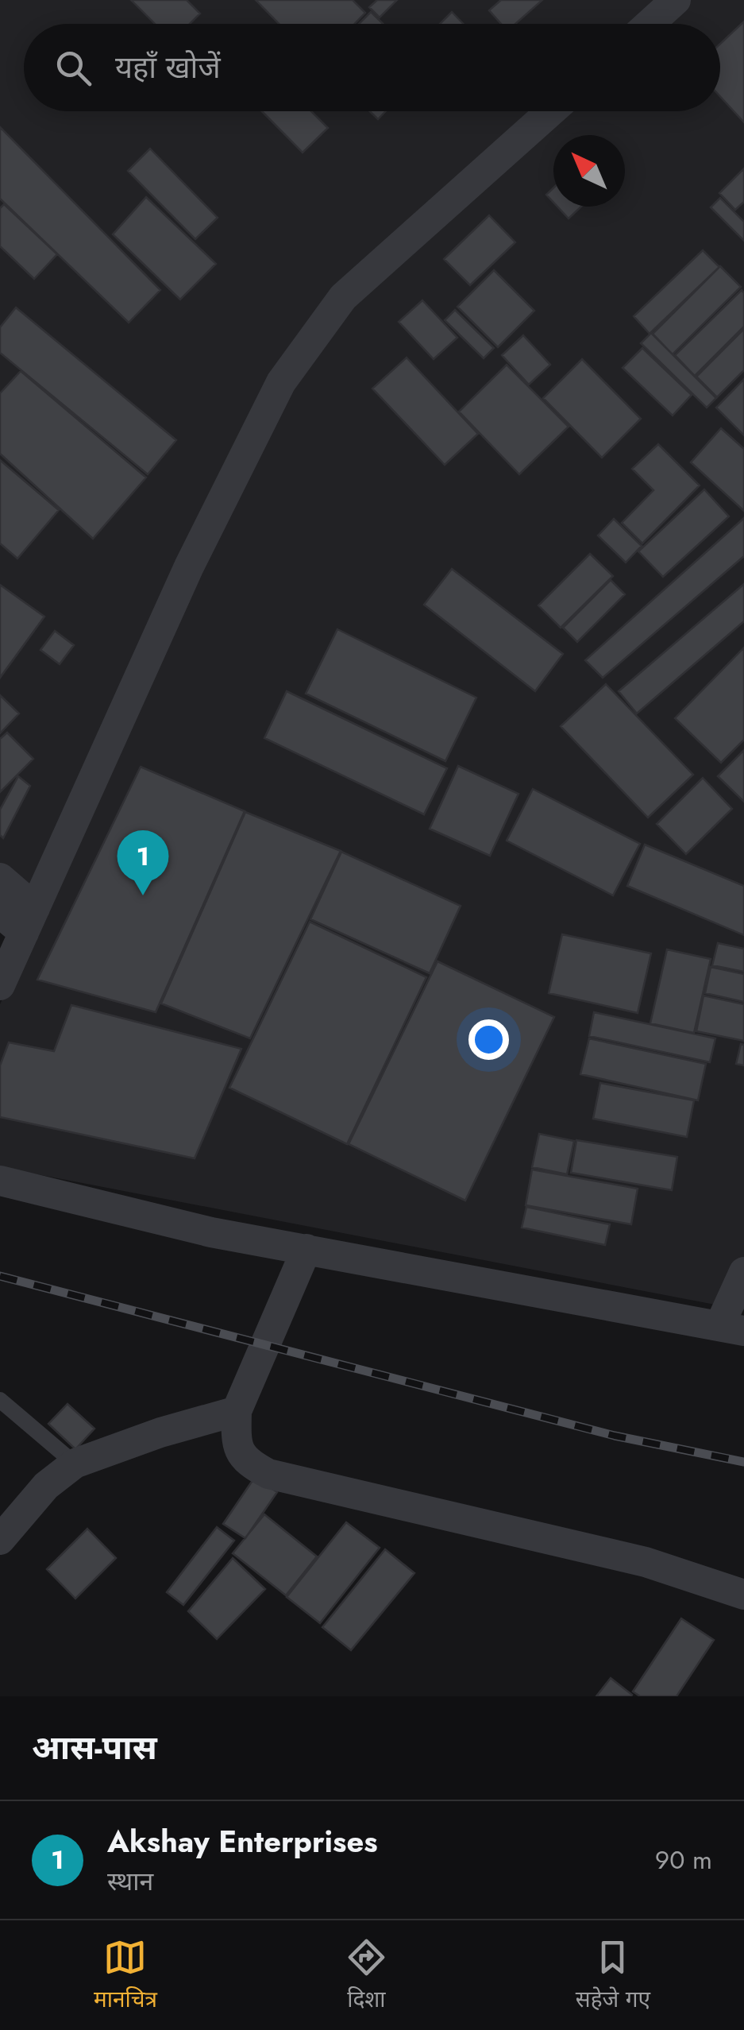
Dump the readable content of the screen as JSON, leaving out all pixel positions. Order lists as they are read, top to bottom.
{
  "north": "top left",
  "page": {
    "search": "यहाँ खोजें",
    "pins": "1",
    "heading": "आस-पास",
    "list": [
      {
        "mark": "1",
        "name": "Akshay Enterprises",
        "note": "स्थान",
        "value": "90 m"
      }
    ],
    "nav": ["मानचित्र", "दिशा", "सहेजे गए"]
  }
}
